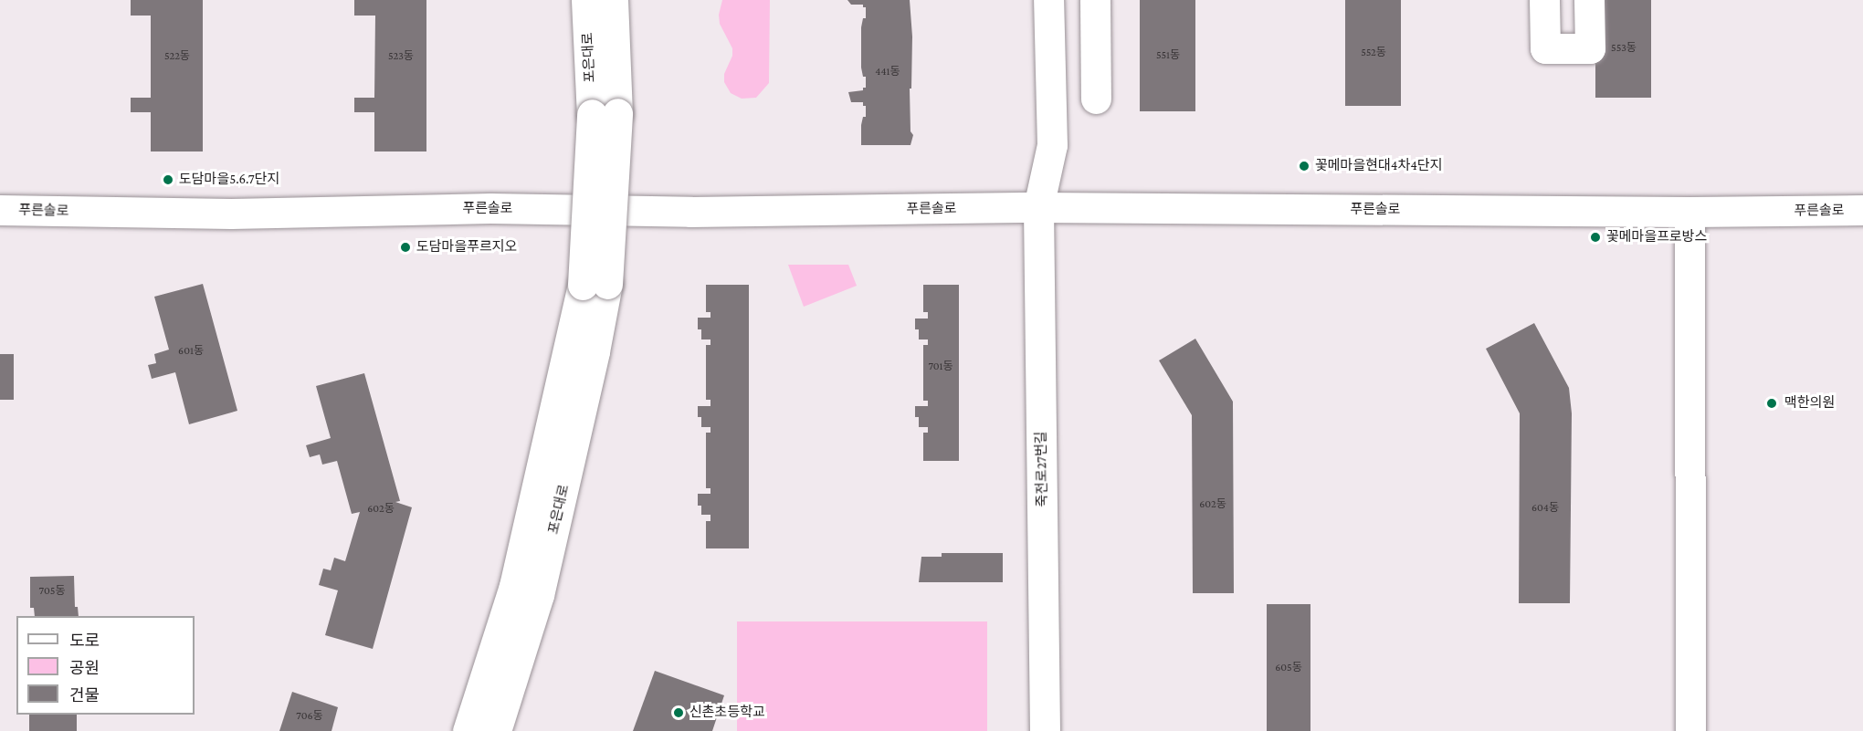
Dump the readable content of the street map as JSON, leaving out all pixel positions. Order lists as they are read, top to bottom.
{
  "streets": {
    "main road": ["포은대로", "푸른솔로", "죽전로27번길"]
  },
  "crossings": [
    ["푸른솔로", "죽전로27번길"]
  ],
  "places": [
    "꽃메마을현대4차4단지",
    "도담마을5.6.7단지",
    "꽃메마을프로방스",
    "도담마을푸르지오",
    "맥한의원",
    "신촌초등학교"
  ],
  "house_numbers": [
    "553동",
    "552동",
    "551동",
    "522동",
    "523동",
    "441동",
    "601동",
    "701동",
    "602동",
    "604동",
    "602동",
    "705동",
    "605동",
    "706동"
  ],
  "legend": ["도로", "공원", "건물"]
}
